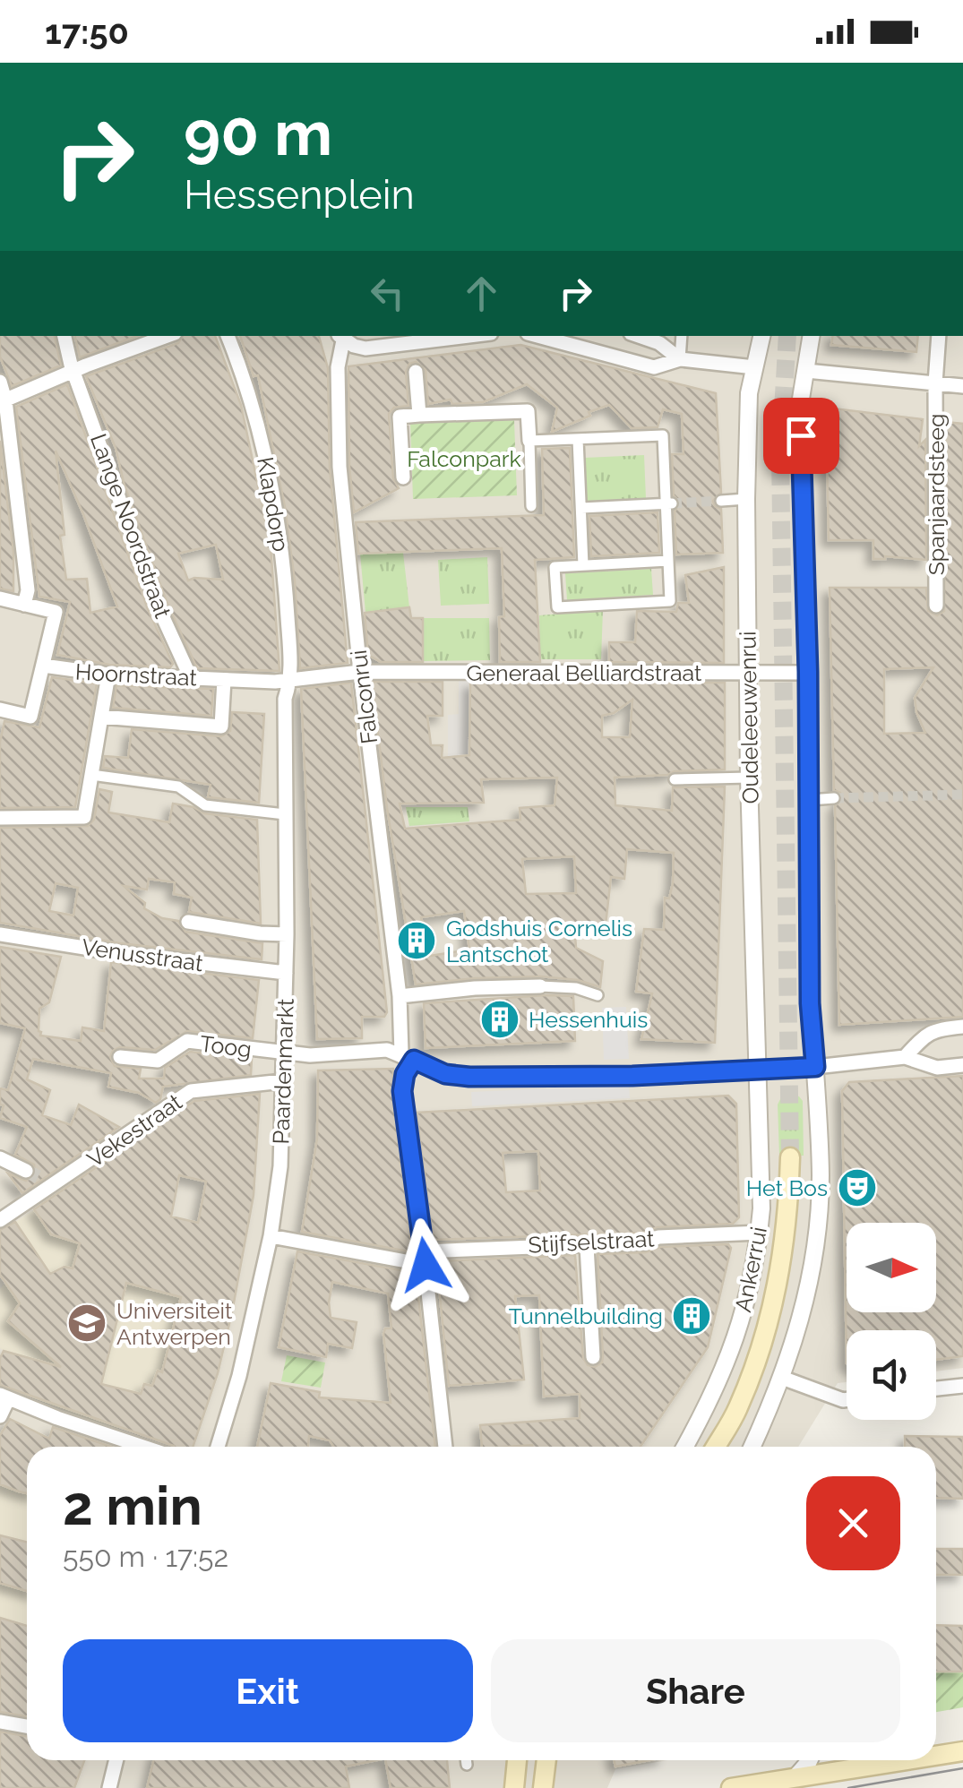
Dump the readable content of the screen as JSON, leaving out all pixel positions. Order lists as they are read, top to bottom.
{
  "streets": {
    "main road": ["Ankerrui"],
    "street": [
      "Spanjaardsteeg",
      "Klapdorp",
      "Lange Noordstraat",
      "Generaal Belliardstraat",
      "Hoornstraat",
      "Falconrui",
      "Oudeleeuwenrui",
      "Venusstraat",
      "Toog",
      "Paardenmarkt",
      "Vekestraat",
      "Stijfselstraat"
    ]
  },
  "crossings": [
    ["Klapdorp", "Generaal Belliardstraat"],
    ["Klapdorp", "Hoornstraat"],
    ["Klapdorp", "Paardenmarkt"],
    ["Lange Noordstraat", "Hoornstraat"],
    ["Generaal Belliardstraat", "Hoornstraat"],
    ["Generaal Belliardstraat", "Falconrui"],
    ["Generaal Belliardstraat", "Oudeleeuwenrui"],
    ["Generaal Belliardstraat", "Paardenmarkt"],
    ["Hoornstraat", "Paardenmarkt"],
    ["Falconrui", "Toog"],
    ["Falconrui", "Stijfselstraat"],
    ["Oudeleeuwenrui", "Toog"],
    ["Oudeleeuwenrui", "Ankerrui"],
    ["Venusstraat", "Paardenmarkt"],
    ["Toog", "Paardenmarkt"],
    ["Toog", "Ankerrui"],
    ["Paardenmarkt", "Vekestraat"],
    ["Paardenmarkt", "Stijfselstraat"],
    ["Stijfselstraat", "Ankerrui"]
  ],
  "parks": ["Falconpark"],
  "places": {
    "building": ["Godshuis Cornelis Lantschot", "Hessenhuis", "Tunnelbuilding"],
    "theatre": ["Het Bos"],
    "school or university": ["Universiteit Antwerpen"]
  },
  "north": "right",
  "page": {
    "status": "17:50",
    "turn": ["90 m", "Hessenplein"],
    "heading": ["2 min", "550 m · 17:52"],
    "buttons": ["Exit", "Share"]
  }
}
